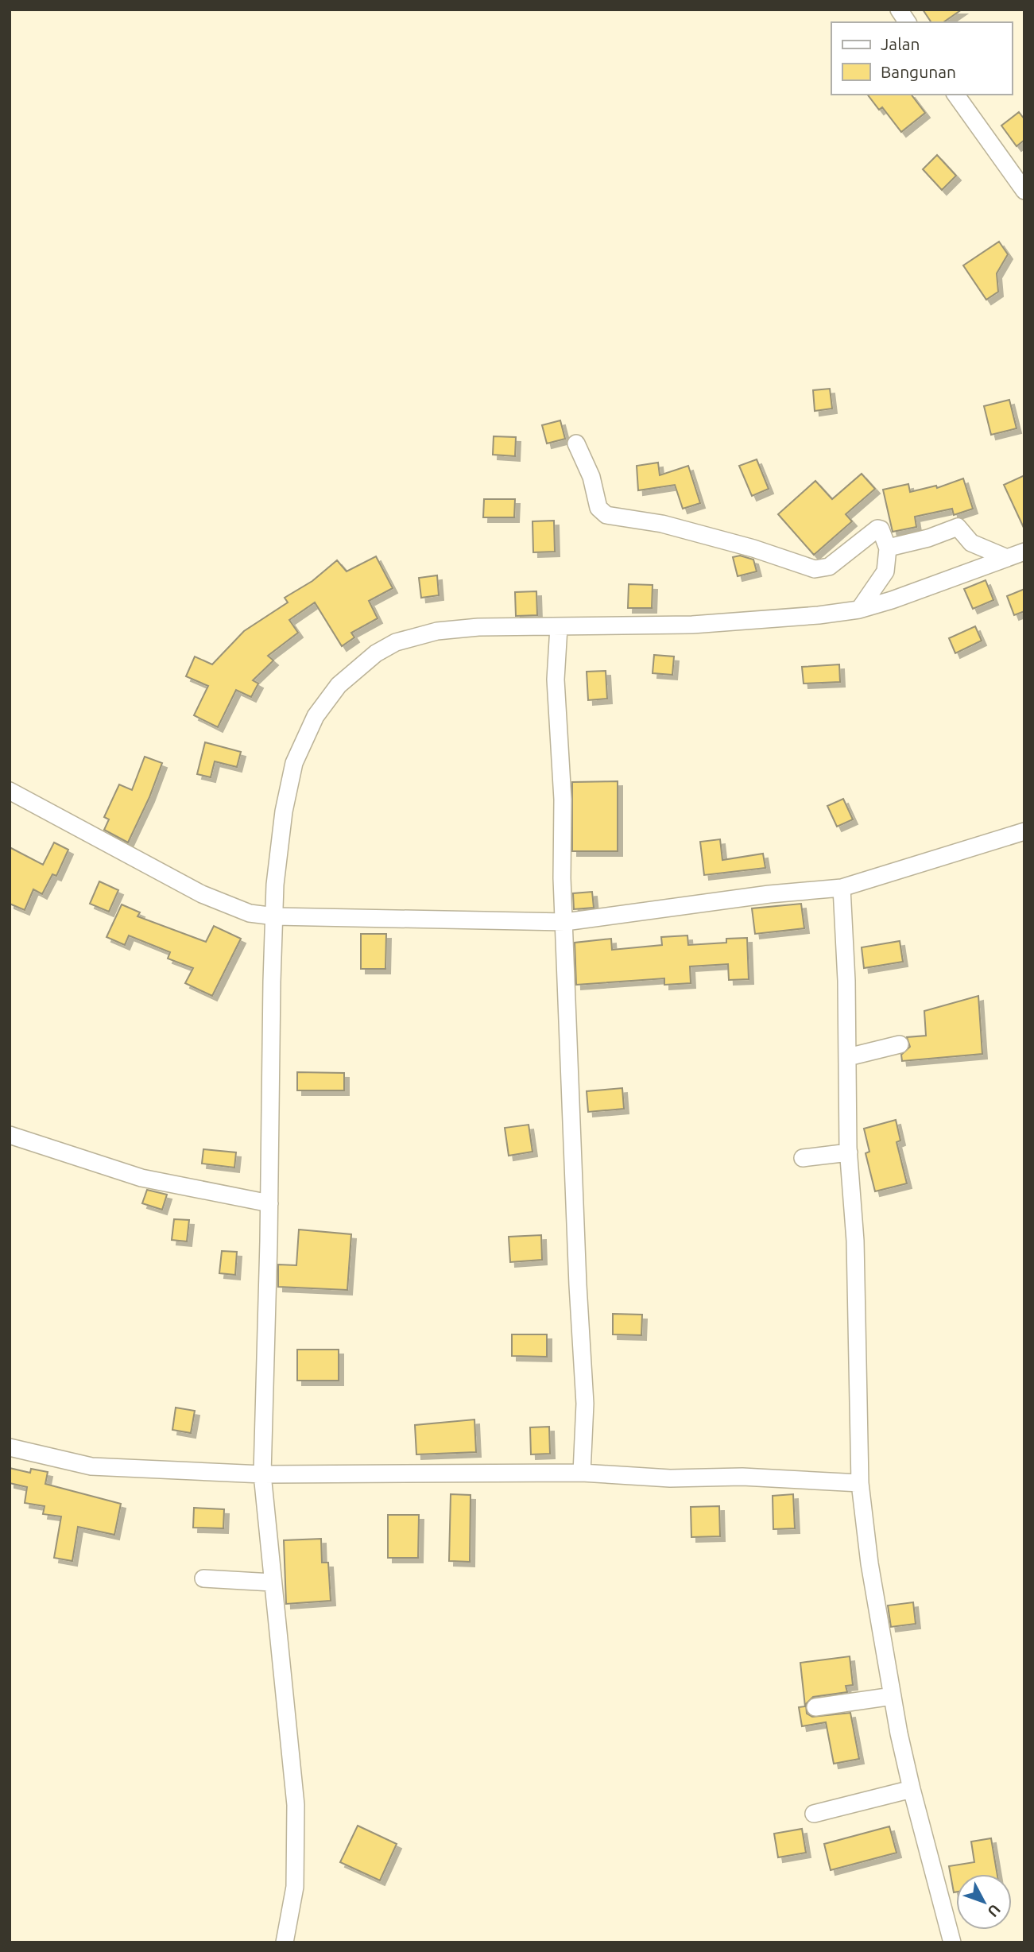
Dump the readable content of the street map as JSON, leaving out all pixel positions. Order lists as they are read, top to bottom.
{
  "legend": ["Jalan", "Bangunan"],
  "north": "bottom right"
}
